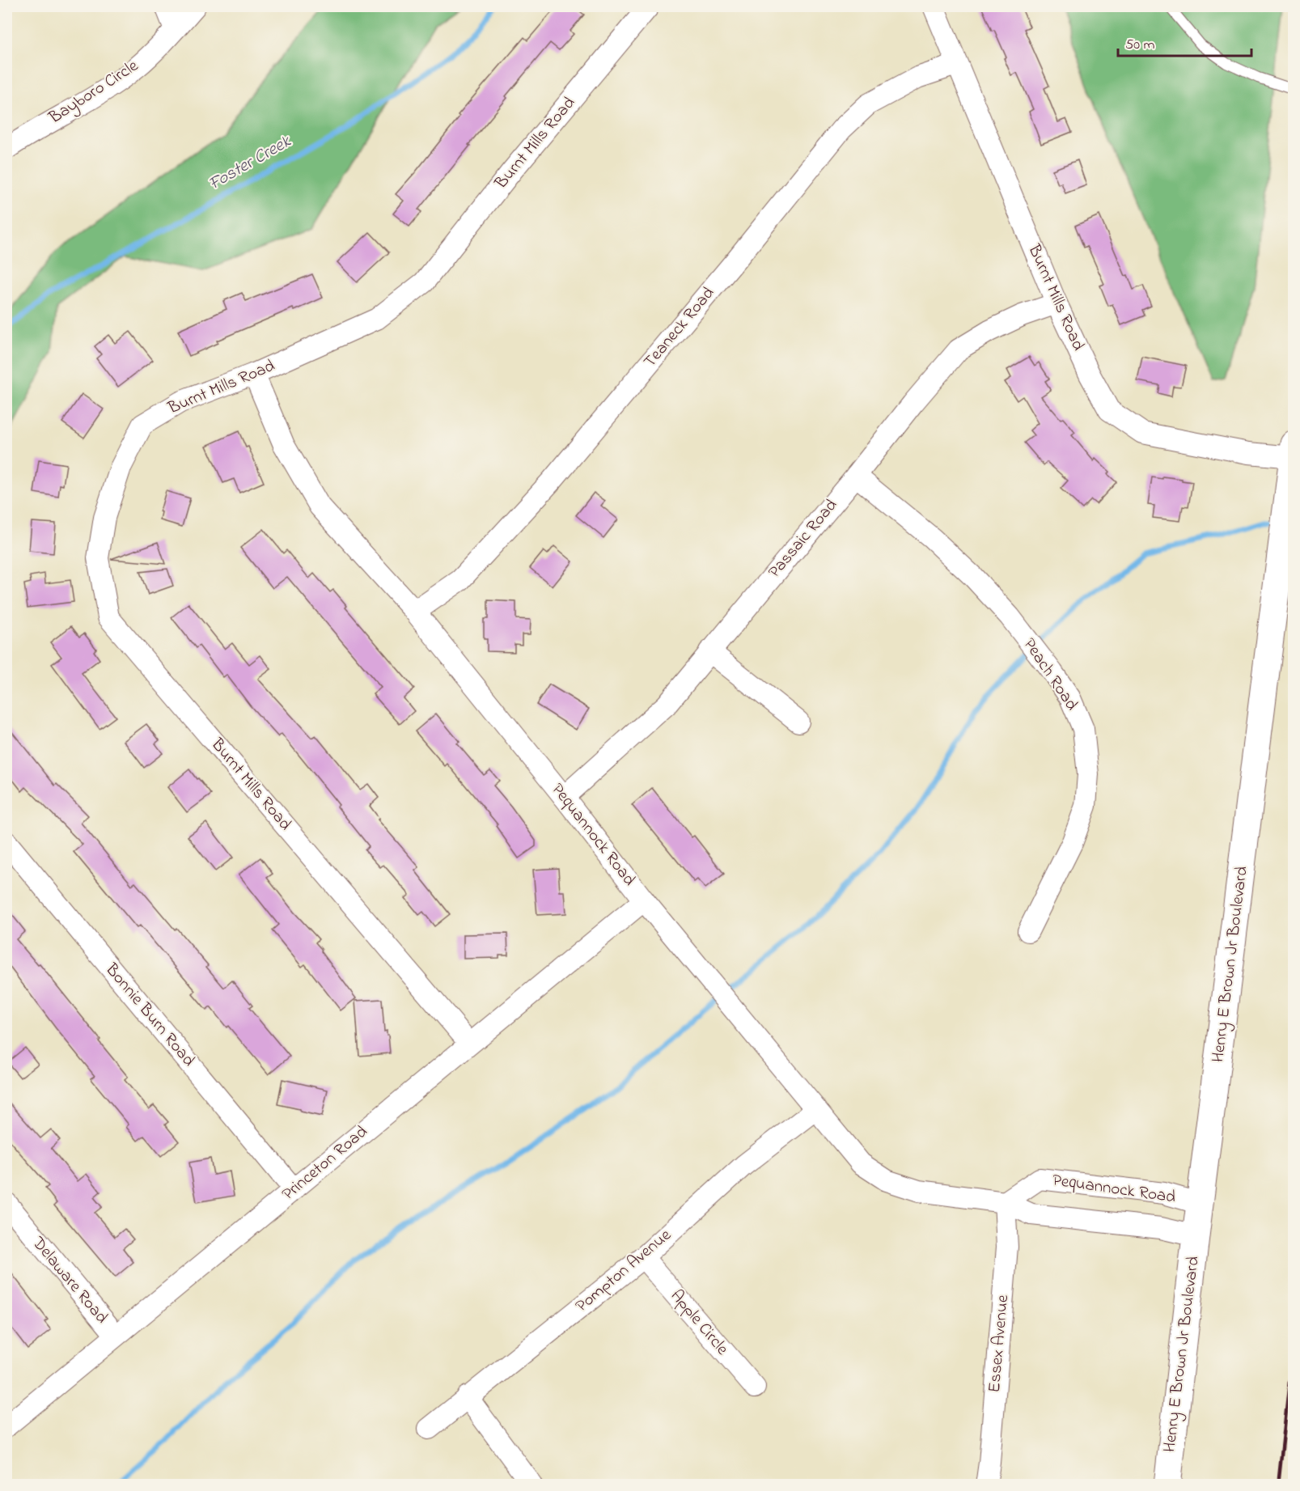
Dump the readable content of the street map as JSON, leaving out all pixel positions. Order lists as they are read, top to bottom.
{
  "streets": {
    "main road": ["Henry E Brown Jr Boulevard"],
    "street": [
      "Bayboro Circle",
      "Burnt Mills Road",
      "Teaneck Road",
      "Passaic Road",
      "Peach Road",
      "Pequannock Road",
      "Bonnie Burn Road",
      "Princeton Road",
      "Pompton Avenue",
      "Delaware Road",
      "Apple Circle",
      "Essex Avenue"
    ]
  },
  "crossings": [
    ["Burnt Mills Road", "Teaneck Road"],
    ["Burnt Mills Road", "Passaic Road"],
    ["Burnt Mills Road", "Pequannock Road"],
    ["Burnt Mills Road", "Henry E Brown Jr Boulevard"],
    ["Burnt Mills Road", "Princeton Road"],
    ["Teaneck Road", "Pequannock Road"],
    ["Passaic Road", "Peach Road"],
    ["Passaic Road", "Pequannock Road"],
    ["Pequannock Road", "Henry E Brown Jr Boulevard"],
    ["Pequannock Road", "Princeton Road"],
    ["Pequannock Road", "Pompton Avenue"],
    ["Pequannock Road", "Essex Avenue"],
    ["Bonnie Burn Road", "Princeton Road"],
    ["Princeton Road", "Delaware Road"],
    ["Pompton Avenue", "Apple Circle"]
  ],
  "water": ["Foster Creek"],
  "scale_bar": "50 m"
}
